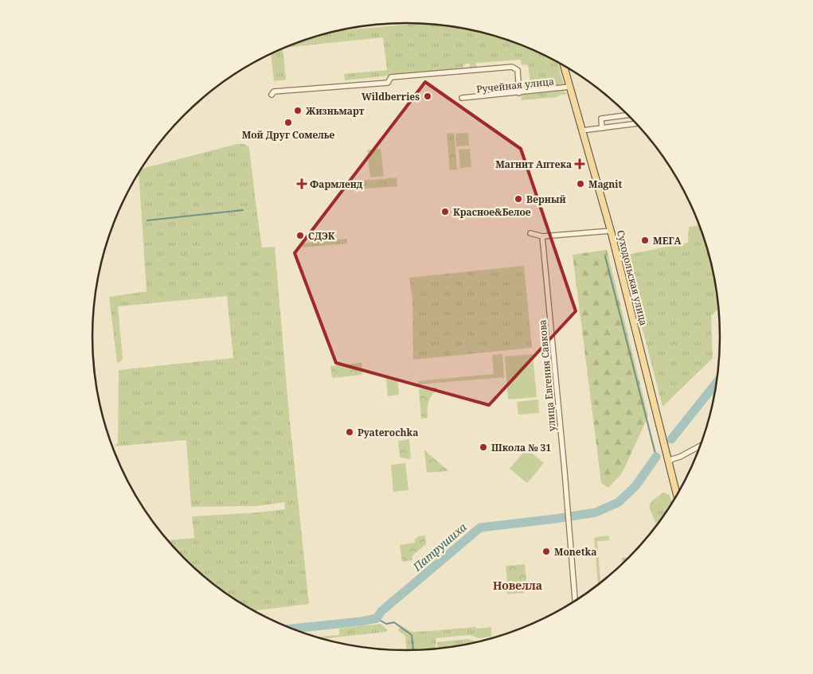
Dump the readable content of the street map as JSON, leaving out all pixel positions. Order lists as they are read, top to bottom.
{
  "streets": {
    "main road": ["Суходольская улица"],
    "street": ["Ручейная улица", "улица Евгения Савкова"]
  },
  "crossings": [
    ["Ручейная улица", "Суходольская улица"]
  ],
  "districts": ["Новелла"],
  "water": ["Патрушиха"],
  "places": {
    "other": [
      "Wildberries",
      "Жизньмарт",
      "Мой Друг Сомелье",
      "Magnit",
      "Верный",
      "Красное&Белое",
      "СДЭК",
      "МЕГА",
      "Pyaterochka",
      "Школа № 31",
      "Monetka"
    ],
    "health": ["Магнит Аптека", "Фармленд"]
  }
}
